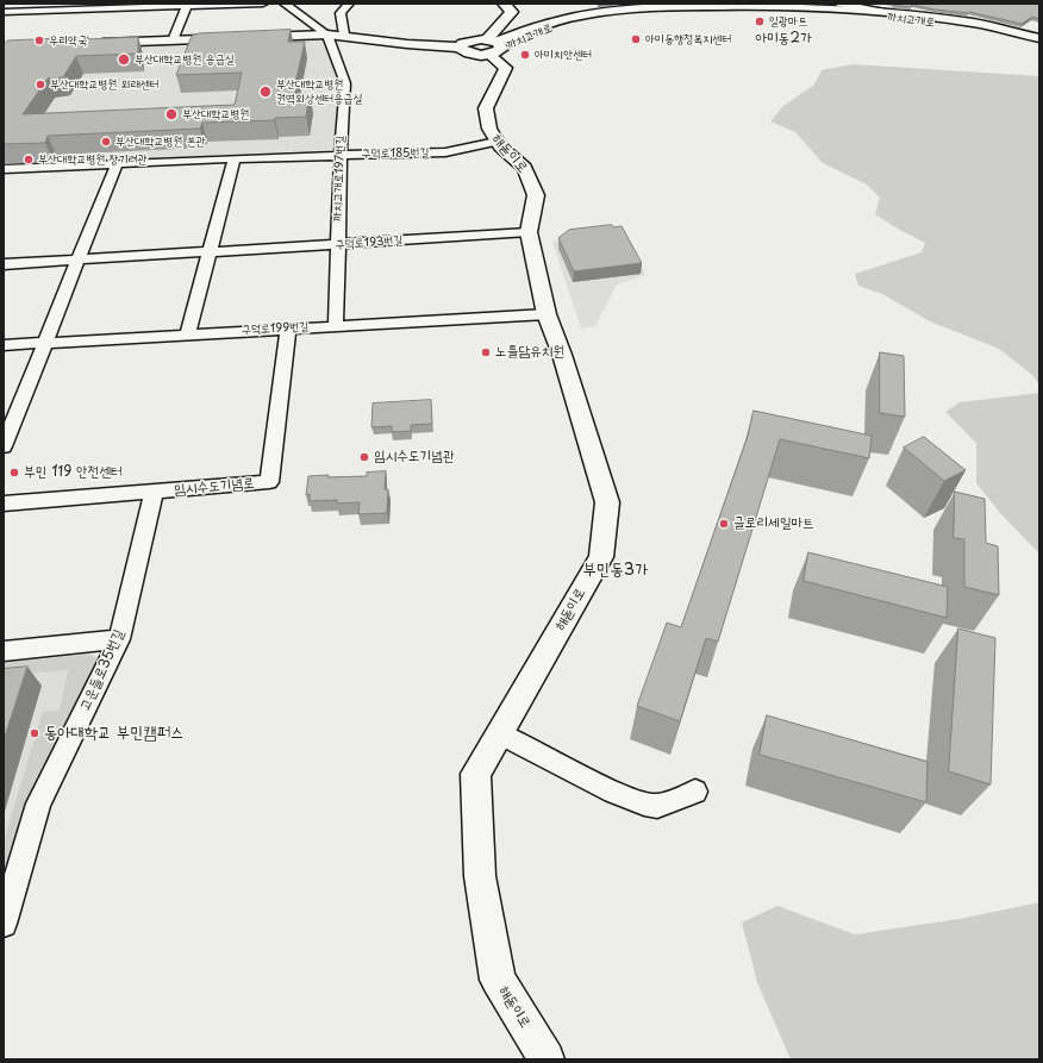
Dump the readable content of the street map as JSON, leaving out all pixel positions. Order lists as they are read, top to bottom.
{
  "streets": {
    "street": [
      "까치고개로",
      "구덕로185번길",
      "해돋이로",
      "까치고개로197번길",
      "구덕로193번길",
      "구덕로199번길",
      "임시수도기념로",
      "고운들로35번길"
    ]
  },
  "crossings": [
    ["까치고개로", "해돋이로"],
    ["구덕로185번길", "해돋이로"],
    ["구덕로185번길", "까치고개로197번길"],
    ["해돋이로", "구덕로193번길"],
    ["해돋이로", "구덕로199번길"],
    ["까치고개로197번길", "구덕로193번길"],
    ["까치고개로197번길", "구덕로199번길"],
    ["구덕로199번길", "임시수도기념로"],
    ["임시수도기념로", "고운들로35번길"]
  ],
  "districts": ["아미동2가", "부민동3가"],
  "places": [
    "일광마트",
    "아미동행정복지센터",
    "우리약국",
    "아미치안센터",
    "부산대학교병원 응급실",
    "부산대학교병원 외래센터",
    "부산대학교병원 권역외상센터응급실",
    "부산대학교병원",
    "부산대학교병원 본관",
    "부산대학교병원 장기려관",
    "노틀담유치원",
    "임시수도기념관",
    "부민 119 안전센터",
    "글로리세일마트",
    "동아대학교 부민캠퍼스"
  ]
}
